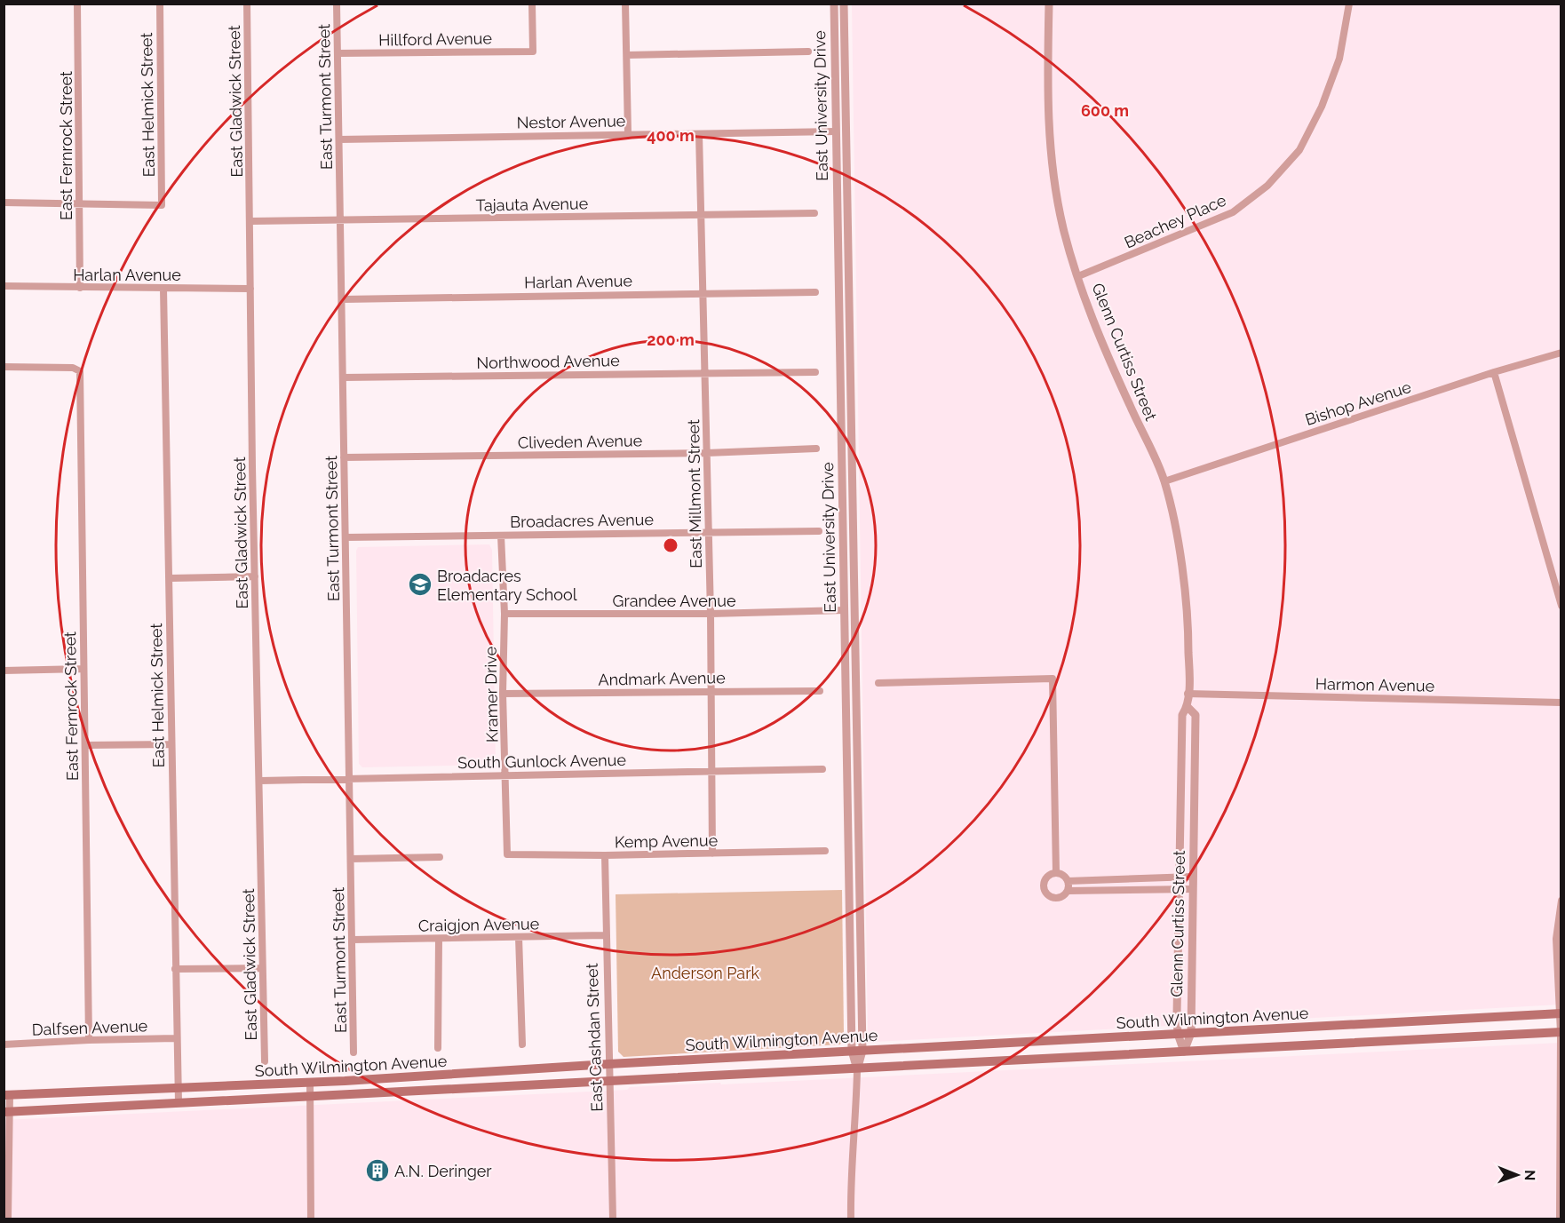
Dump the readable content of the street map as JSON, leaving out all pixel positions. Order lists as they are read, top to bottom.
{
  "streets": {
    "main road": ["South Wilmington Avenue"],
    "street": [
      "Hillford Avenue",
      "East Turmont Street",
      "East Gladwick Street",
      "East Helmick Street",
      "East University Drive",
      "Nestor Avenue",
      "East Fernrock Street",
      "Tajauta Avenue",
      "Beachey Place",
      "Harlan Avenue",
      "Glenn Curtiss Street",
      "Northwood Avenue",
      "Bishop Avenue",
      "Cliveden Avenue",
      "East Millmont Street",
      "Broadacres Avenue",
      "Grandee Avenue",
      "Andmark Avenue",
      "Harmon Avenue",
      "Kramer Drive",
      "South Gunlock Avenue",
      "Kemp Avenue",
      "Craigjon Avenue",
      "Dalfsen Avenue",
      "East Cashdan Street"
    ]
  },
  "crossings": [
    ["Hillford Avenue", "East Turmont Street"],
    ["East Turmont Street", "Nestor Avenue"],
    ["East Turmont Street", "Tajauta Avenue"],
    ["East Turmont Street", "Harlan Avenue"],
    ["East Turmont Street", "Northwood Avenue"],
    ["East Turmont Street", "Cliveden Avenue"],
    ["East Turmont Street", "Broadacres Avenue"],
    ["East Turmont Street", "South Gunlock Avenue"],
    ["East Turmont Street", "Craigjon Avenue"],
    ["East Gladwick Street", "Tajauta Avenue"],
    ["East Gladwick Street", "Harlan Avenue"],
    ["East Gladwick Street", "South Gunlock Avenue"],
    ["East Helmick Street", "East Fernrock Street"],
    ["East Helmick Street", "Harlan Avenue"],
    ["East Helmick Street", "South Wilmington Avenue"],
    ["East Helmick Street", "Dalfsen Avenue"],
    ["East University Drive", "Nestor Avenue"],
    ["East University Drive", "Grandee Avenue"],
    ["East University Drive", "South Wilmington Avenue"],
    ["Nestor Avenue", "East Millmont Street"],
    ["East Fernrock Street", "Harlan Avenue"],
    ["East Fernrock Street", "Dalfsen Avenue"],
    ["Tajauta Avenue", "East Millmont Street"],
    ["Beachey Place", "Glenn Curtiss Street"],
    ["Harlan Avenue", "East Millmont Street"],
    ["Glenn Curtiss Street", "Bishop Avenue"],
    ["Glenn Curtiss Street", "Harmon Avenue"],
    ["Glenn Curtiss Street", "South Wilmington Avenue"],
    ["Northwood Avenue", "East Millmont Street"],
    ["Cliveden Avenue", "East Millmont Street"],
    ["East Millmont Street", "Broadacres Avenue"],
    ["East Millmont Street", "Grandee Avenue"],
    ["East Millmont Street", "Andmark Avenue"],
    ["East Millmont Street", "South Gunlock Avenue"],
    ["East Millmont Street", "Kemp Avenue"],
    ["Broadacres Avenue", "Kramer Drive"],
    ["Grandee Avenue", "Kramer Drive"],
    ["Andmark Avenue", "Kramer Drive"],
    ["Kramer Drive", "South Gunlock Avenue"],
    ["Kramer Drive", "Kemp Avenue"],
    ["Kemp Avenue", "East Cashdan Street"],
    ["Craigjon Avenue", "East Cashdan Street"],
    ["South Wilmington Avenue", "East Cashdan Street"]
  ],
  "parks": ["Anderson Park"],
  "places": {
    "school or university": ["Broadacres Elementary School"],
    "building": ["A.N. Deringer"]
  },
  "north": "right",
  "rings": ["600 m", "400 m", "200 m"]
}
